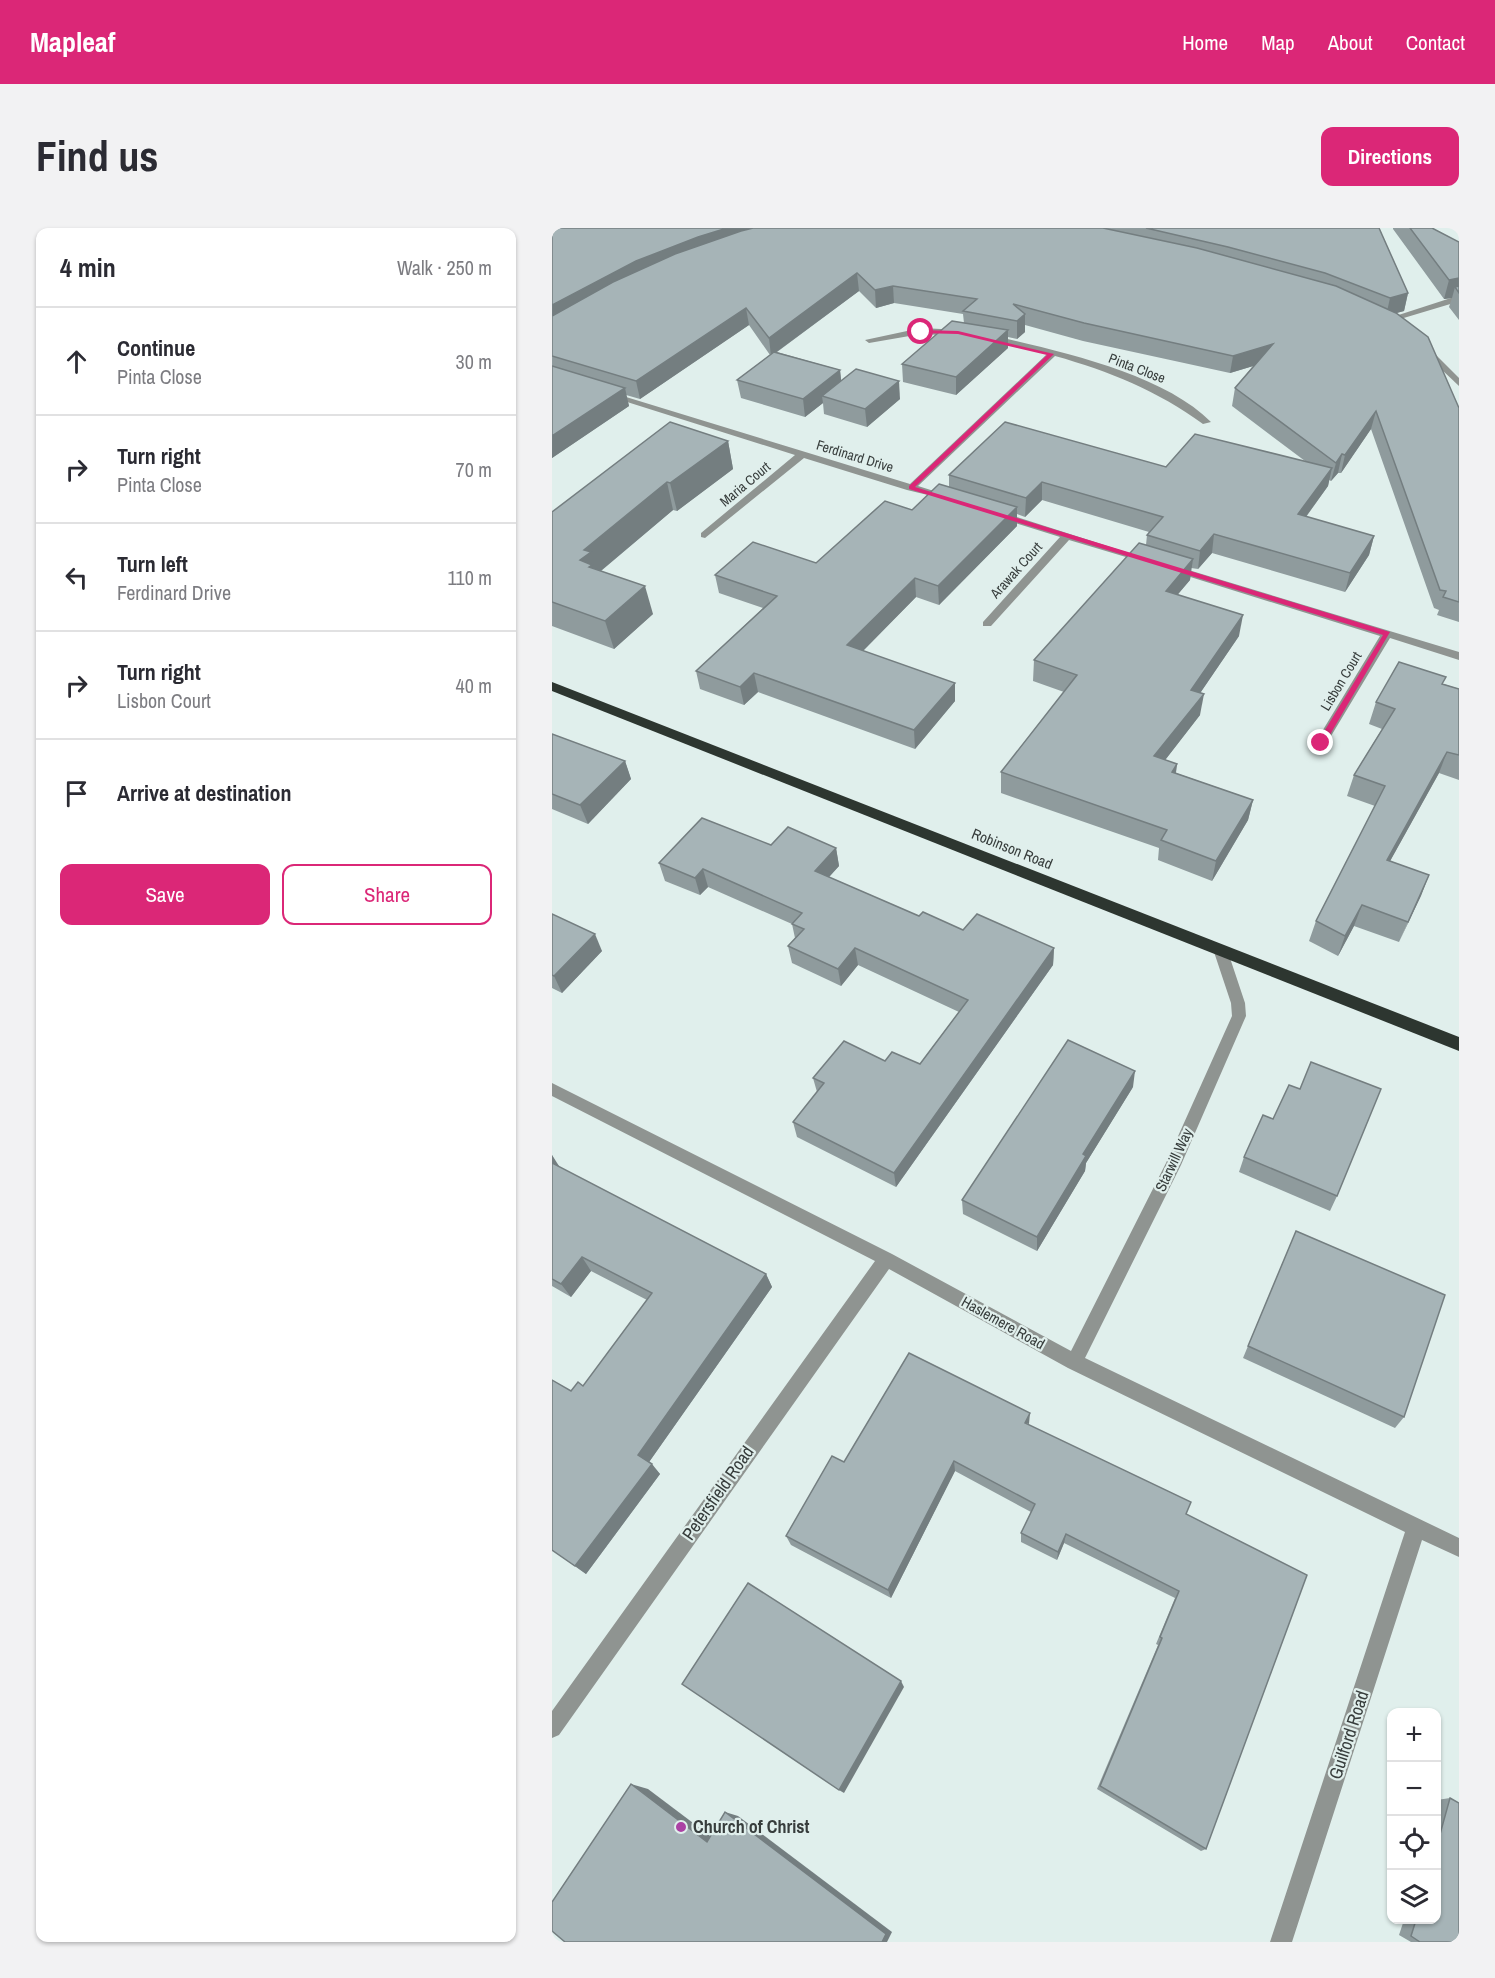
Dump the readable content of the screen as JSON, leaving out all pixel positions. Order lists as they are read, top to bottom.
{
  "streets": {
    "highway": ["Robinson Road"],
    "street": [
      "Pinta Close",
      "Ferdinard Drive",
      "Maria Court",
      "Arawak Court",
      "Lisbon Court",
      "Starwill Way",
      "Haslemere Road",
      "Petersfield Road",
      "Guilford Road"
    ]
  },
  "crossings": [
    ["Ferdinard Drive", "Maria Court"],
    ["Robinson Road", "Starwill Way"],
    ["Starwill Way", "Haslemere Road"],
    ["Haslemere Road", "Petersfield Road"],
    ["Haslemere Road", "Guilford Road"]
  ],
  "places": ["Church of Christ"],
  "page": {
    "header": "Mapleaf",
    "nav": [
      "Home",
      "Map",
      "About",
      "Contact"
    ],
    "buttons": [
      "Directions",
      ["Save", "Share"]
    ],
    "title": "Find us",
    "heading": ["4 min", "Walk · 250 m"],
    "list": [
      ["Continue", "Pinta Close", "30 m"],
      ["Turn right", "Pinta Close", "70 m"],
      ["Turn left", "Ferdinard Drive", "110 m"],
      ["Turn right", "Lisbon Court", "40 m"],
      "Arrive at destination"
    ],
    "map_buttons": ["+", "−"]
  }
}
